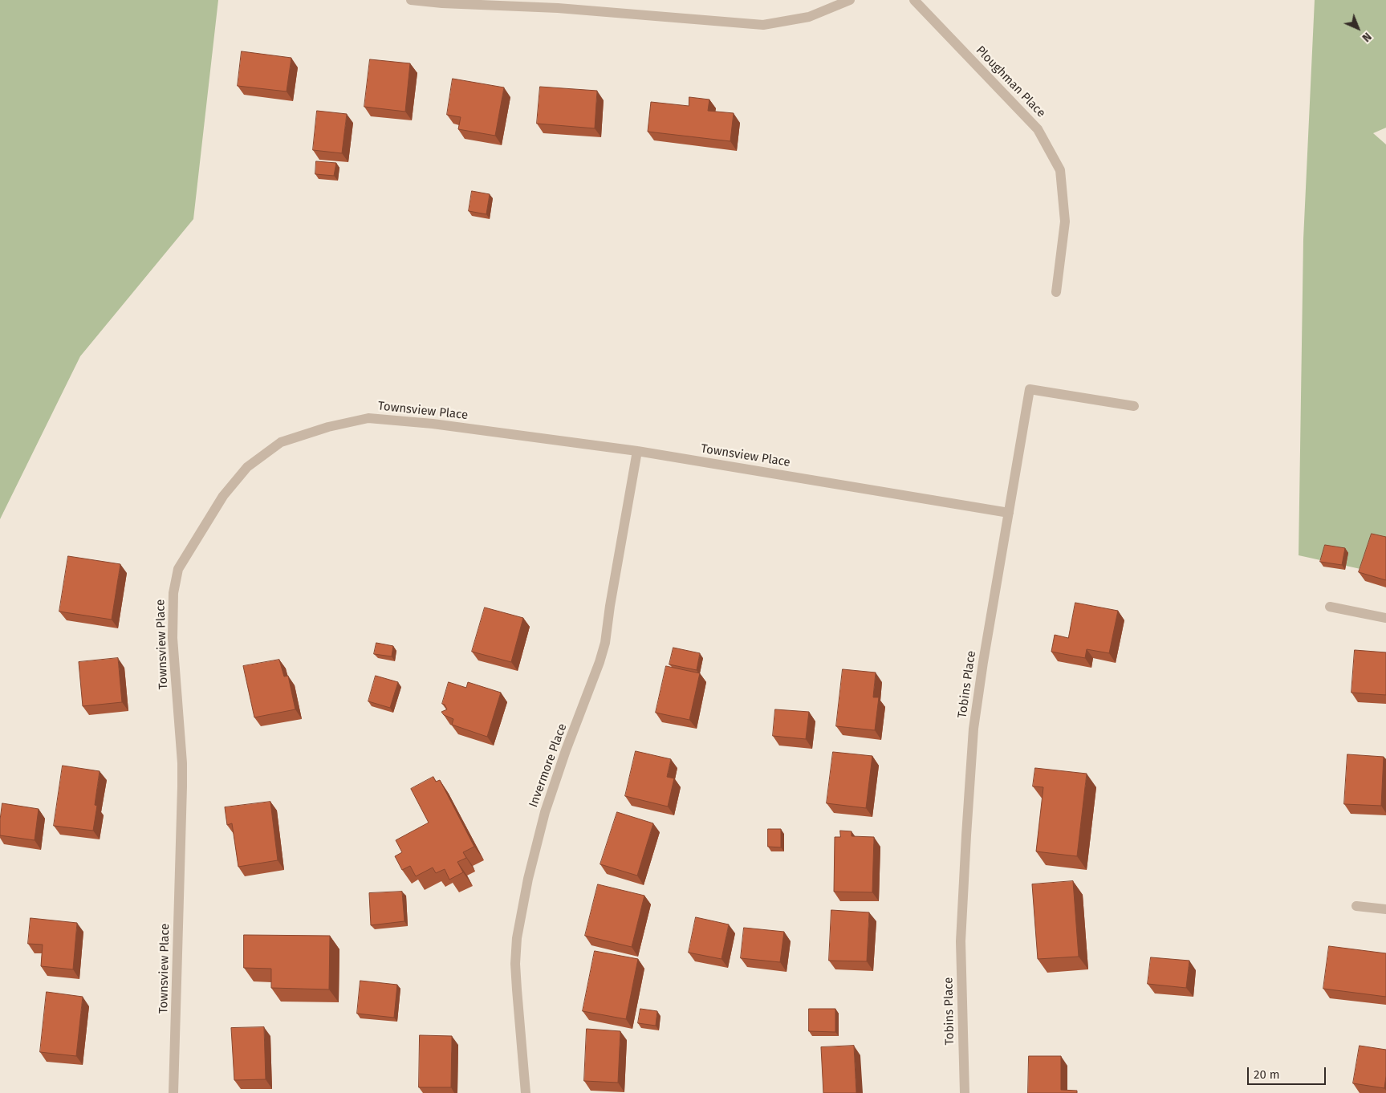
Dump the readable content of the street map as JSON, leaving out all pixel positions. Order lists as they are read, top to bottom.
{
  "streets": {
    "street": [
      "Ploughman Place",
      "Townsview Place",
      "Tobins Place",
      "Invermore Place"
    ]
  },
  "crossings": [
    ["Townsview Place", "Tobins Place"],
    ["Townsview Place", "Invermore Place"]
  ],
  "scale_bar": "20 m",
  "north": "bottom right"
}
